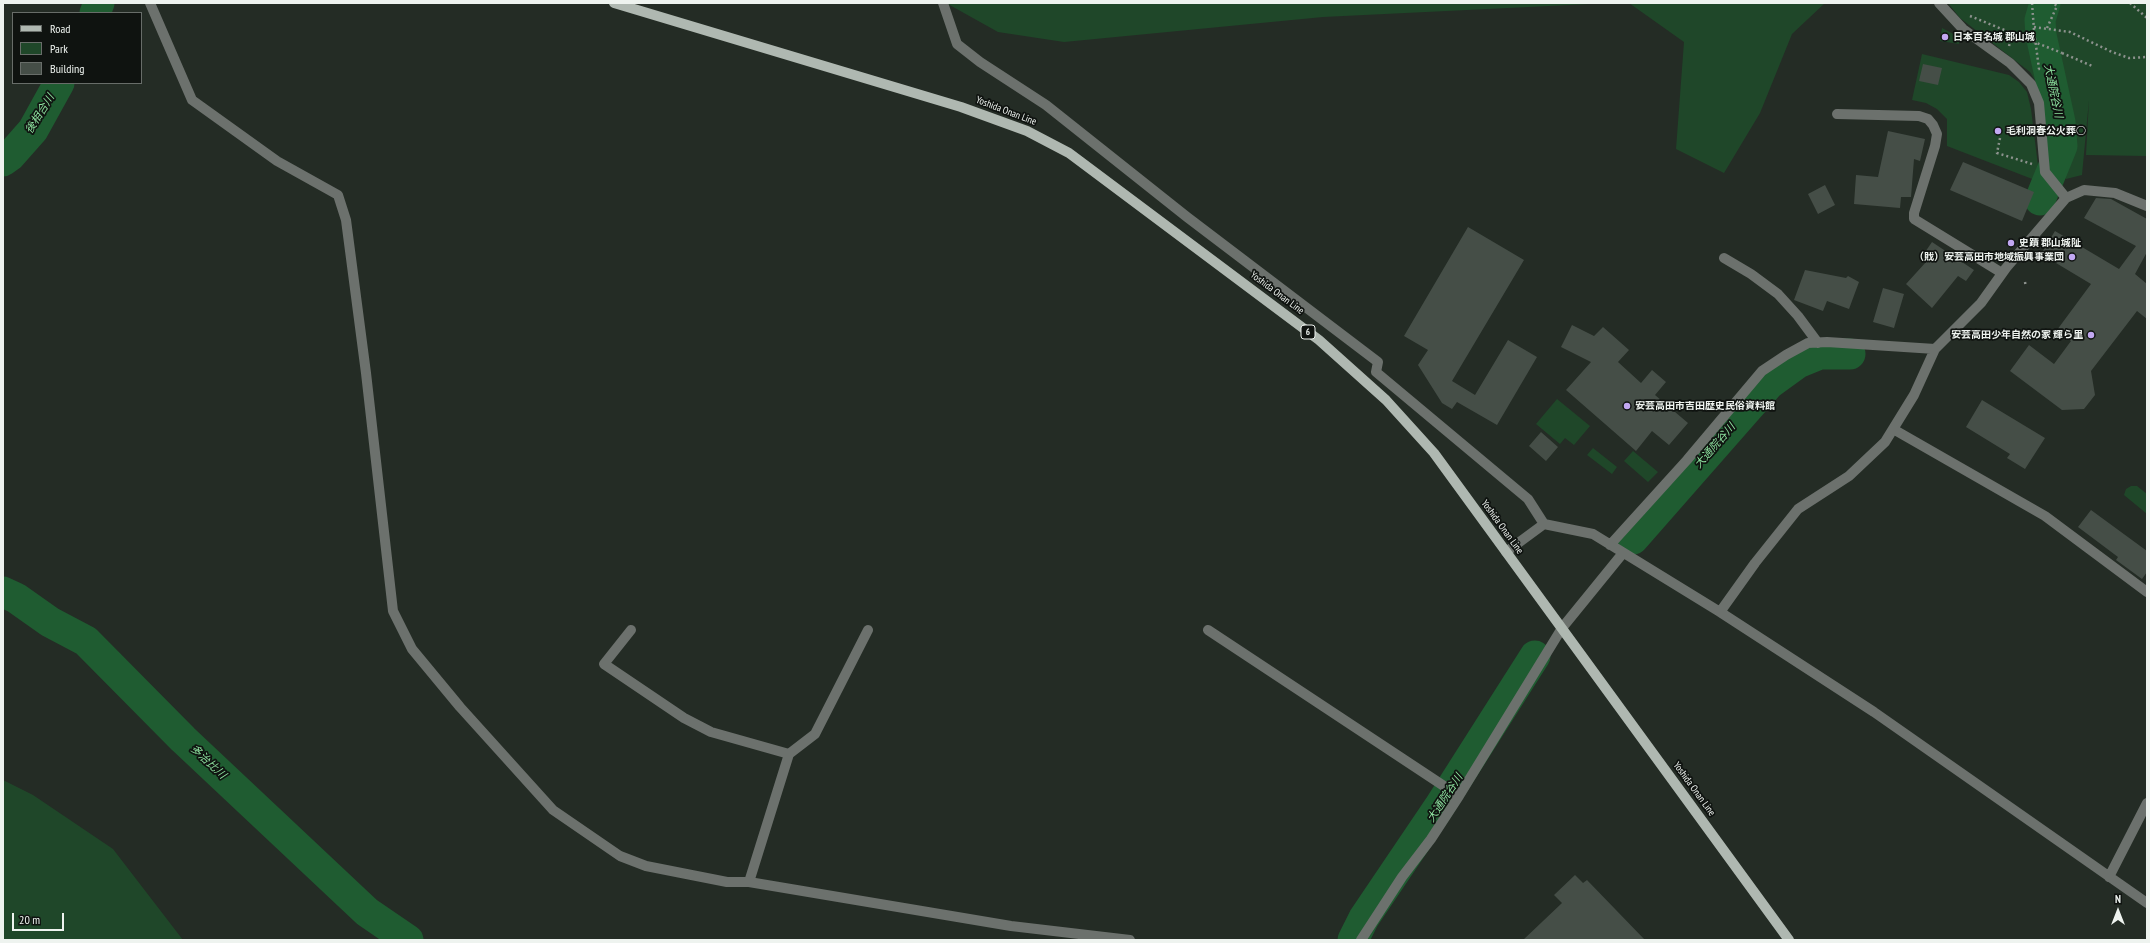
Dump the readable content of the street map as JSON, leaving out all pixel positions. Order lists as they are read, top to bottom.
{
  "streets": {
    "main road": ["Yoshida Onan Line", "6"]
  },
  "water": ["大通院谷川", "後相合川", "多治比川"],
  "places": [
    "日本百名城 郡山城",
    "毛利洞春公火葬○",
    "史蹟 郡山城阯",
    "（戝）安芸高田市地域振興事業団",
    "安芸高田少年自然の家 輝ら里",
    "安芸高田市吉田歴史民俗資料館"
  ],
  "legend": ["Road", "Park", "Building"],
  "scale_bar": "20 m",
  "north": "top"
}
